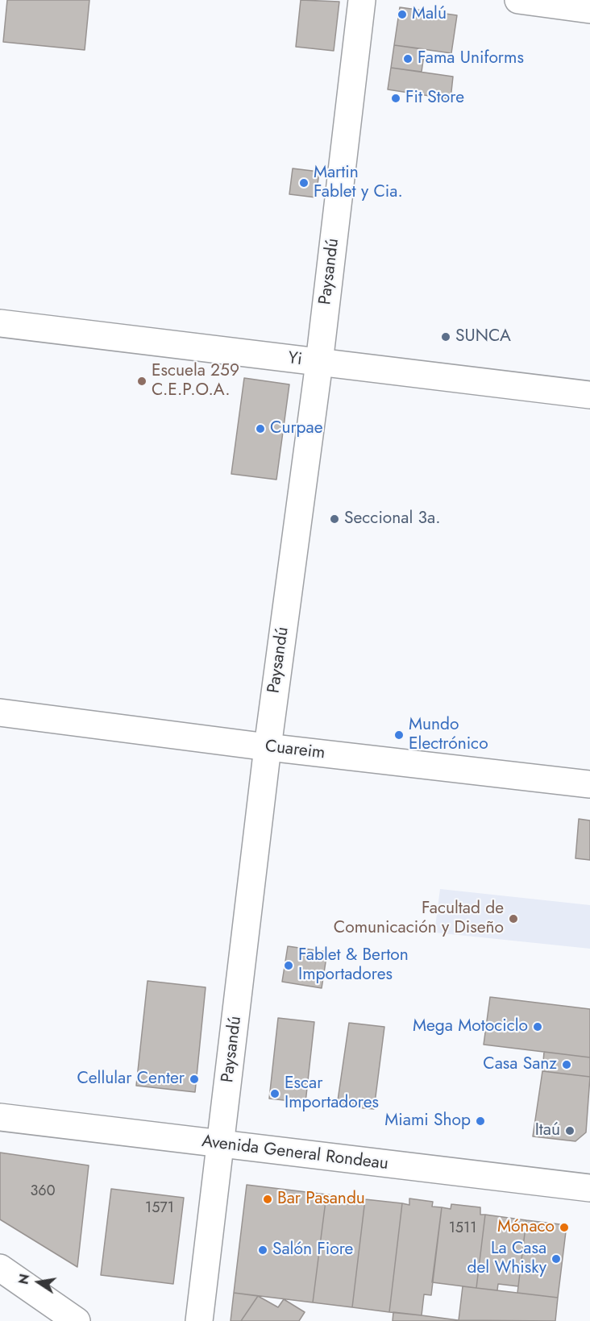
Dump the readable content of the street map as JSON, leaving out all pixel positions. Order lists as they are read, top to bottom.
{
  "streets": {
    "street": [
      "Paysandú",
      "Yi",
      "Cuareim",
      "Avenida General Rondeau"
    ]
  },
  "crossings": [
    ["Paysandú", "Yi"],
    ["Paysandú", "Cuareim"],
    ["Paysandú", "Avenida General Rondeau"]
  ],
  "places": [
    "Malú",
    "Fama Uniforms",
    "Fit Store",
    "Martin Fablet y Cia.",
    "SUNCA",
    "Escuela 259 C.E.P.O.A.",
    "Curpae",
    "Seccional 3a.",
    "Mundo Electrónico",
    "Facultad de Comunicación y Diseño",
    "Fablet & Berton Importadores",
    "Mega Motociclo",
    "Casa Sanz",
    "Cellular Center",
    "Escar Importadores",
    "Miami Shop",
    "Itaú",
    "Bar Pasandu",
    "Mónaco",
    "Salón Fiore",
    "La Casa del Whisky"
  ],
  "house_numbers": ["360", "1571", "1511"],
  "north": "left"
}
